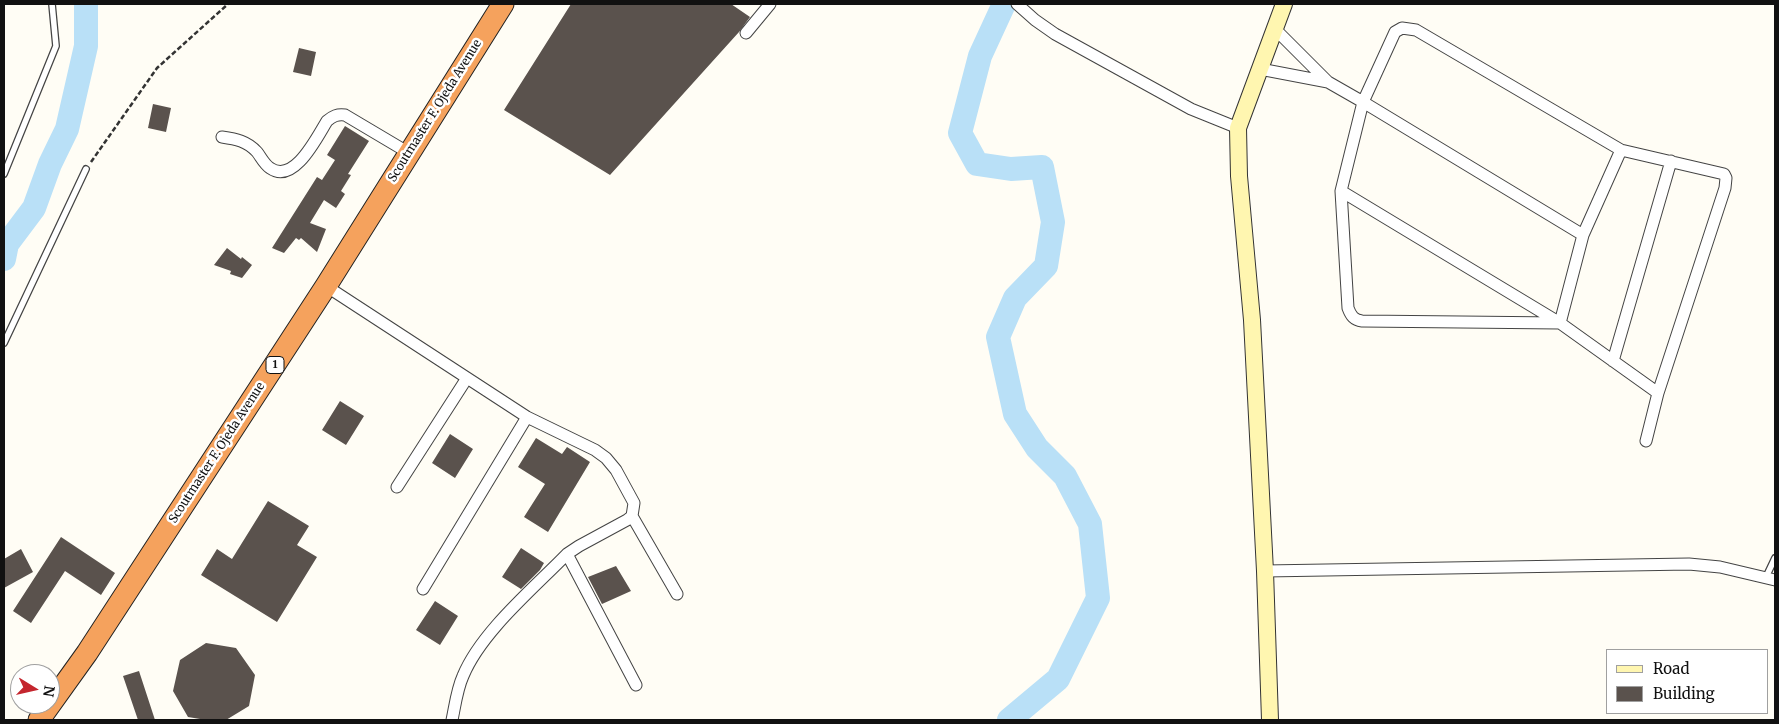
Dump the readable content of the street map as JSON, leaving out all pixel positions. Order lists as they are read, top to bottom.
{
  "streets": {
    "highway": ["Scoutmaster F. Ojeda Avenue", "1"]
  },
  "legend": ["Road", "Building"],
  "north": "right"
}
